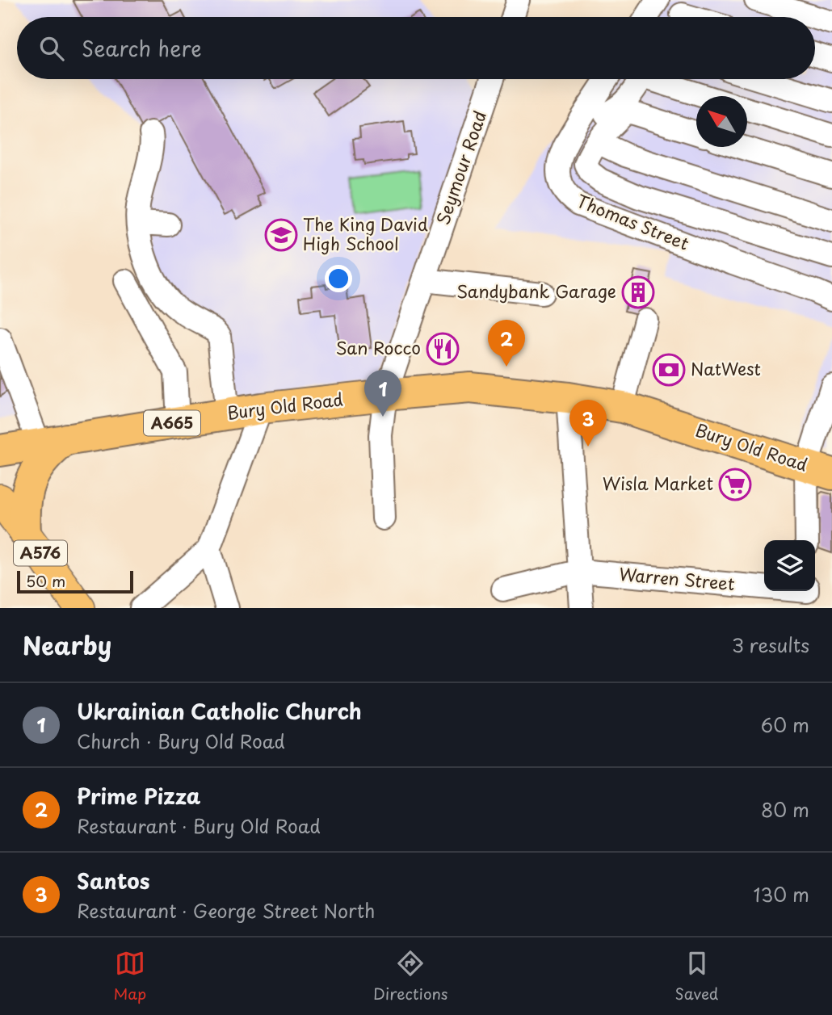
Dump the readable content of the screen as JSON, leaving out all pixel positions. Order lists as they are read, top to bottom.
{
  "streets": {
    "highway": ["Bury Old Road", "A665"],
    "main road": ["A576"],
    "street": ["Seymour Road", "Thomas Street", "Warren Street"]
  },
  "crossings": [
    ["Seymour Road", "Bury Old Road"]
  ],
  "places": {
    "school or university": ["The King David High School"],
    "building": ["Sandybank Garage"],
    "restaurant": ["San Rocco"],
    "bank": ["NatWest"],
    "supermarket": ["Wisla Market"]
  },
  "scale_bar": "50 m",
  "north": "top left",
  "page": {
    "search": "Search here",
    "pins": ["2", "1", "3"],
    "scale": "50 m",
    "heading": ["Nearby", "3 results"],
    "list": [
      {
        "mark": "1",
        "name": "Ukrainian Catholic Church",
        "note": "Church · Bury Old Road",
        "value": "60 m"
      },
      {
        "mark": "2",
        "name": "Prime Pizza",
        "note": "Restaurant · Bury Old Road",
        "value": "80 m"
      },
      {
        "mark": "3",
        "name": "Santos",
        "note": "Restaurant · George Street North",
        "value": "130 m"
      }
    ],
    "nav": ["Map", "Directions", "Saved"]
  }
}
